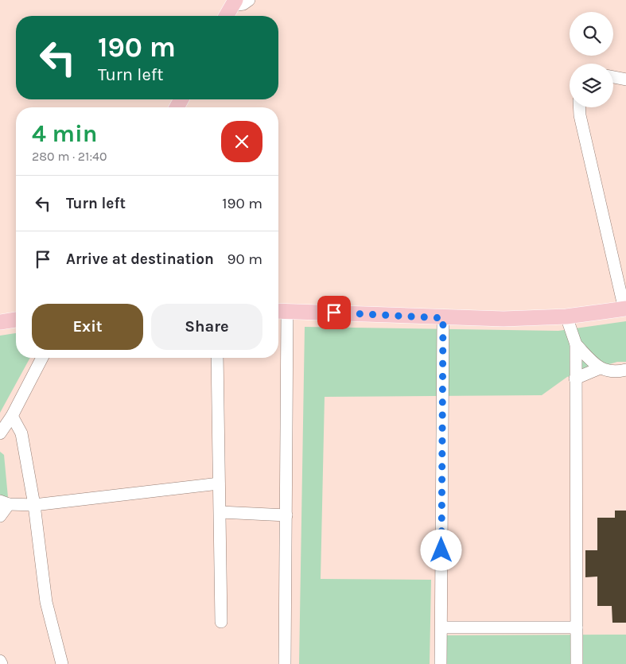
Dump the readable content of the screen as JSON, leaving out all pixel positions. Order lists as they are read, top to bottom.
{
  "page": {
    "turn": ["190 m", "Turn left"],
    "heading": ["4 min", "280 m · 21:40"],
    "list": [
      {
        "name": "Turn left",
        "value": "190 m"
      },
      {
        "name": "Arrive at destination",
        "value": "90 m"
      }
    ],
    "buttons": ["Exit", "Share"]
  }
}
